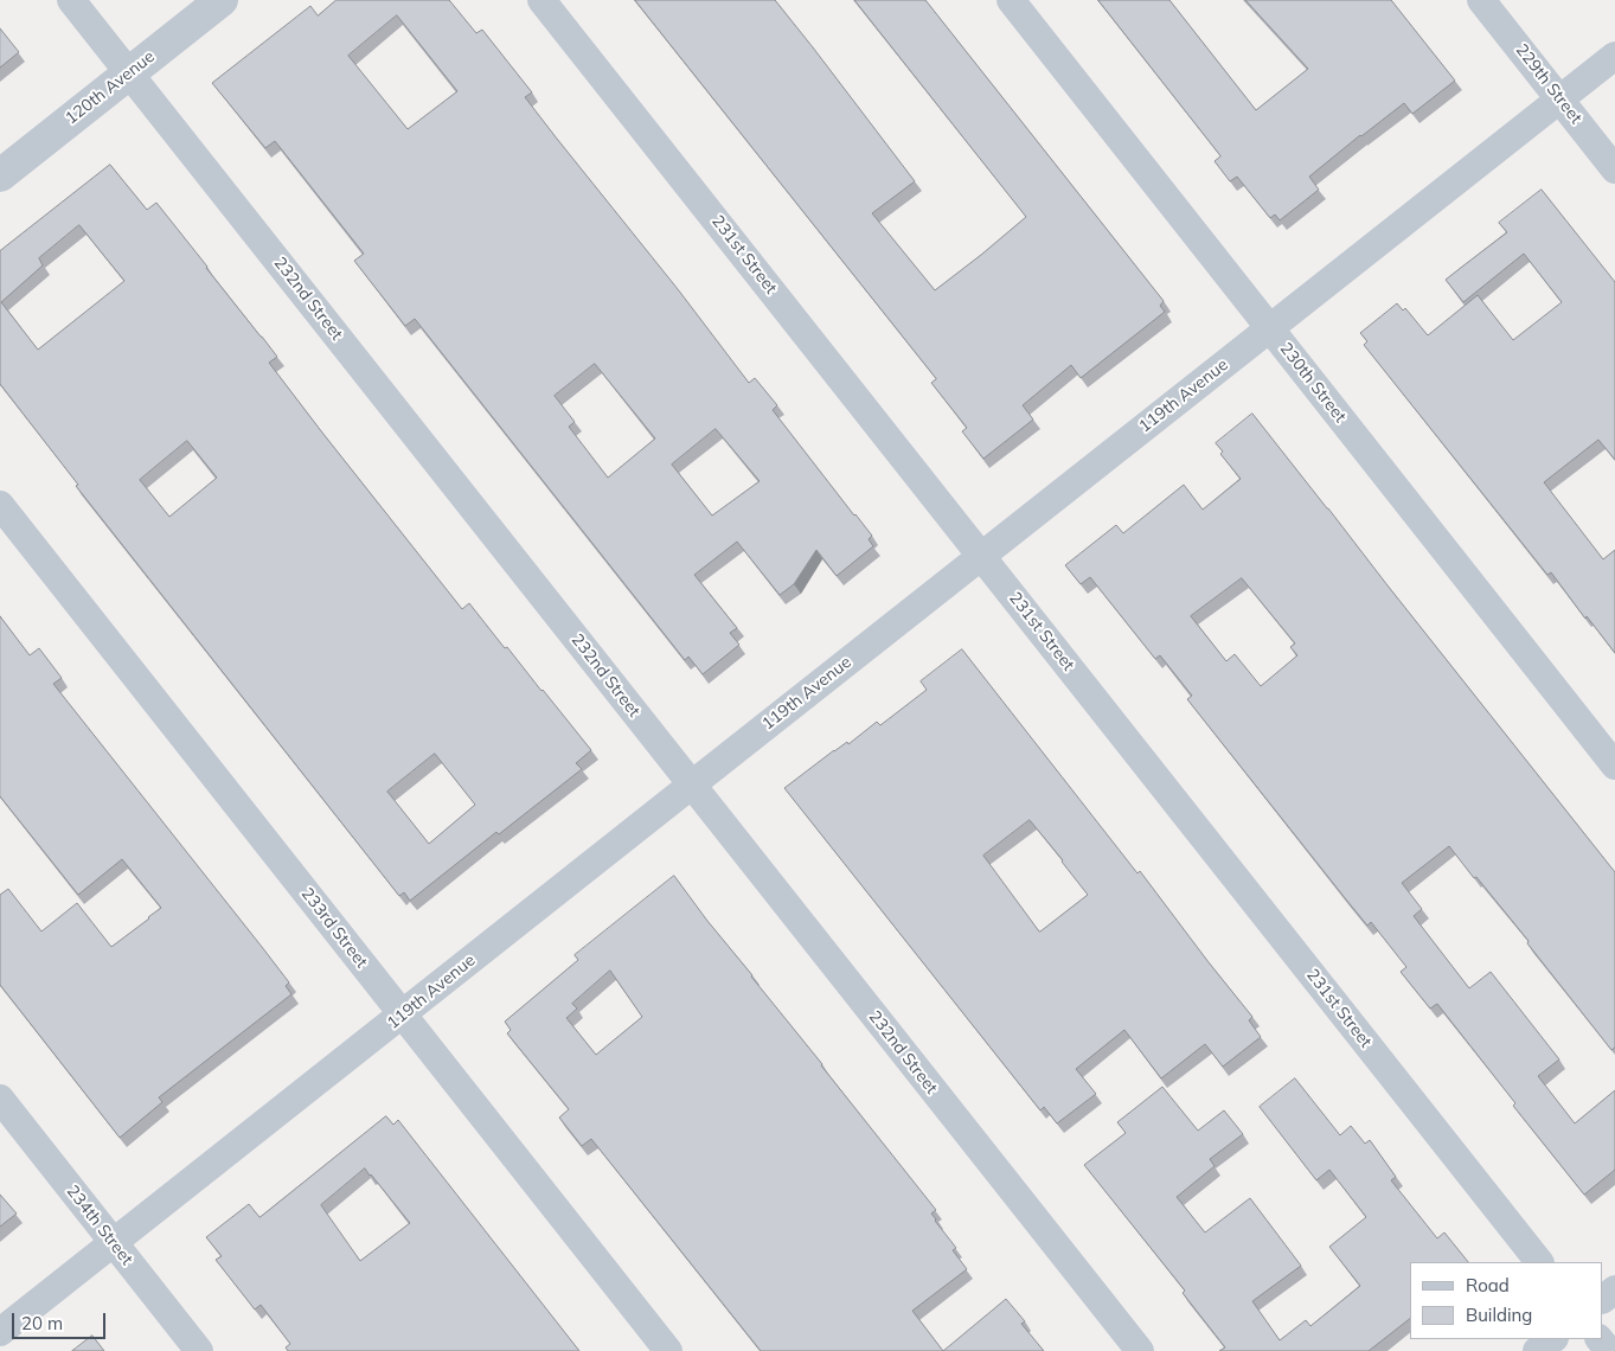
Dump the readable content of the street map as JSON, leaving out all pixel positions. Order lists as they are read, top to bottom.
{
  "streets": {
    "street": [
      "229th Street",
      "120th Avenue",
      "231st Street",
      "232nd Street",
      "230th Street",
      "119th Avenue",
      "233rd Street",
      "234th Street"
    ]
  },
  "crossings": [
    ["229th Street", "119th Avenue"],
    ["120th Avenue", "232nd Street"],
    ["231st Street", "119th Avenue"],
    ["232nd Street", "119th Avenue"],
    ["230th Street", "119th Avenue"],
    ["119th Avenue", "233rd Street"],
    ["119th Avenue", "234th Street"]
  ],
  "legend": ["Road", "Building"],
  "scale_bar": "20 m"
}
